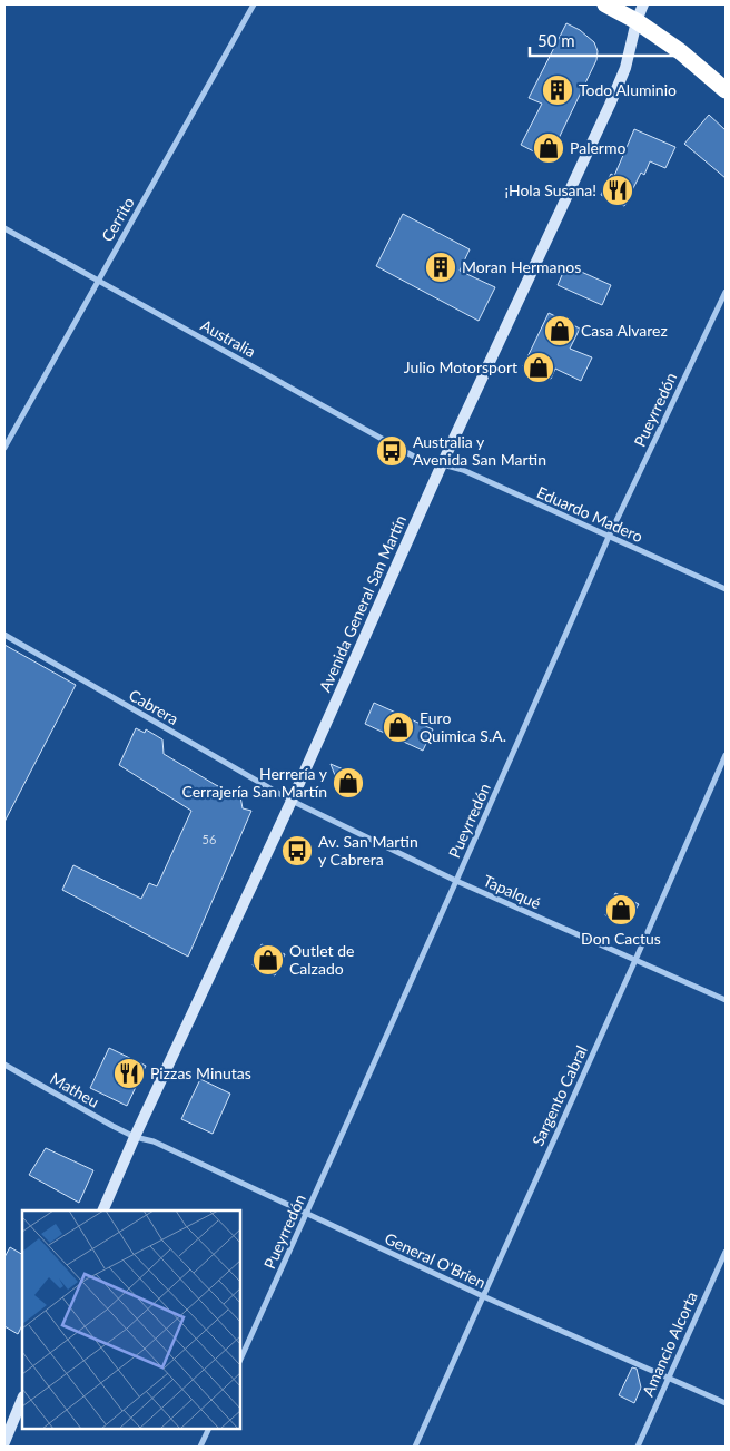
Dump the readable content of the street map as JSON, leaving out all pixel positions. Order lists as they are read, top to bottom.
{
  "streets": {
    "main road": ["Avenida General San Martín"],
    "street": [
      "Cerrito",
      "Australia",
      "Pueyrredón",
      "Eduardo Madero",
      "Cabrera",
      "Tapalqué",
      "Matheu",
      "Sargento Cabral",
      "General O'Brien",
      "Amancio Alcorta"
    ]
  },
  "crossings": [
    ["Cerrito", "Australia"],
    ["Australia", "Eduardo Madero"],
    ["Australia", "Avenida General San Martín"],
    ["Pueyrredón", "Eduardo Madero"],
    ["Pueyrredón", "Tapalqué"],
    ["Pueyrredón", "General O'Brien"],
    ["Eduardo Madero", "Avenida General San Martín"],
    ["Avenida General San Martín", "Cabrera"],
    ["Avenida General San Martín", "Tapalqué"],
    ["Avenida General San Martín", "Matheu"],
    ["Avenida General San Martín", "General O'Brien"],
    ["Cabrera", "Tapalqué"],
    ["Tapalqué", "Sargento Cabral"],
    ["Matheu", "General O'Brien"],
    ["Sargento Cabral", "General O'Brien"],
    ["General O'Brien", "Amancio Alcorta"]
  ],
  "places": {
    "building": ["Todo Aluminio", "Moran Hermanos"],
    "shop": [
      "Palermo",
      "Casa Alvarez",
      "Julio Motorsport",
      "Euro Quimica S.A.",
      "Herrería y Cerrajería San Martín",
      "Don Cactus",
      "Outlet de Calzado"
    ],
    "restaurant": ["¡Hola Susana!", "Pizzas Minutas"],
    "bus stop": ["Australia y Avenida San Martin", "Av. San Martin y Cabrera"]
  },
  "house_numbers": ["56"],
  "scale_bar": "50 m"
}
